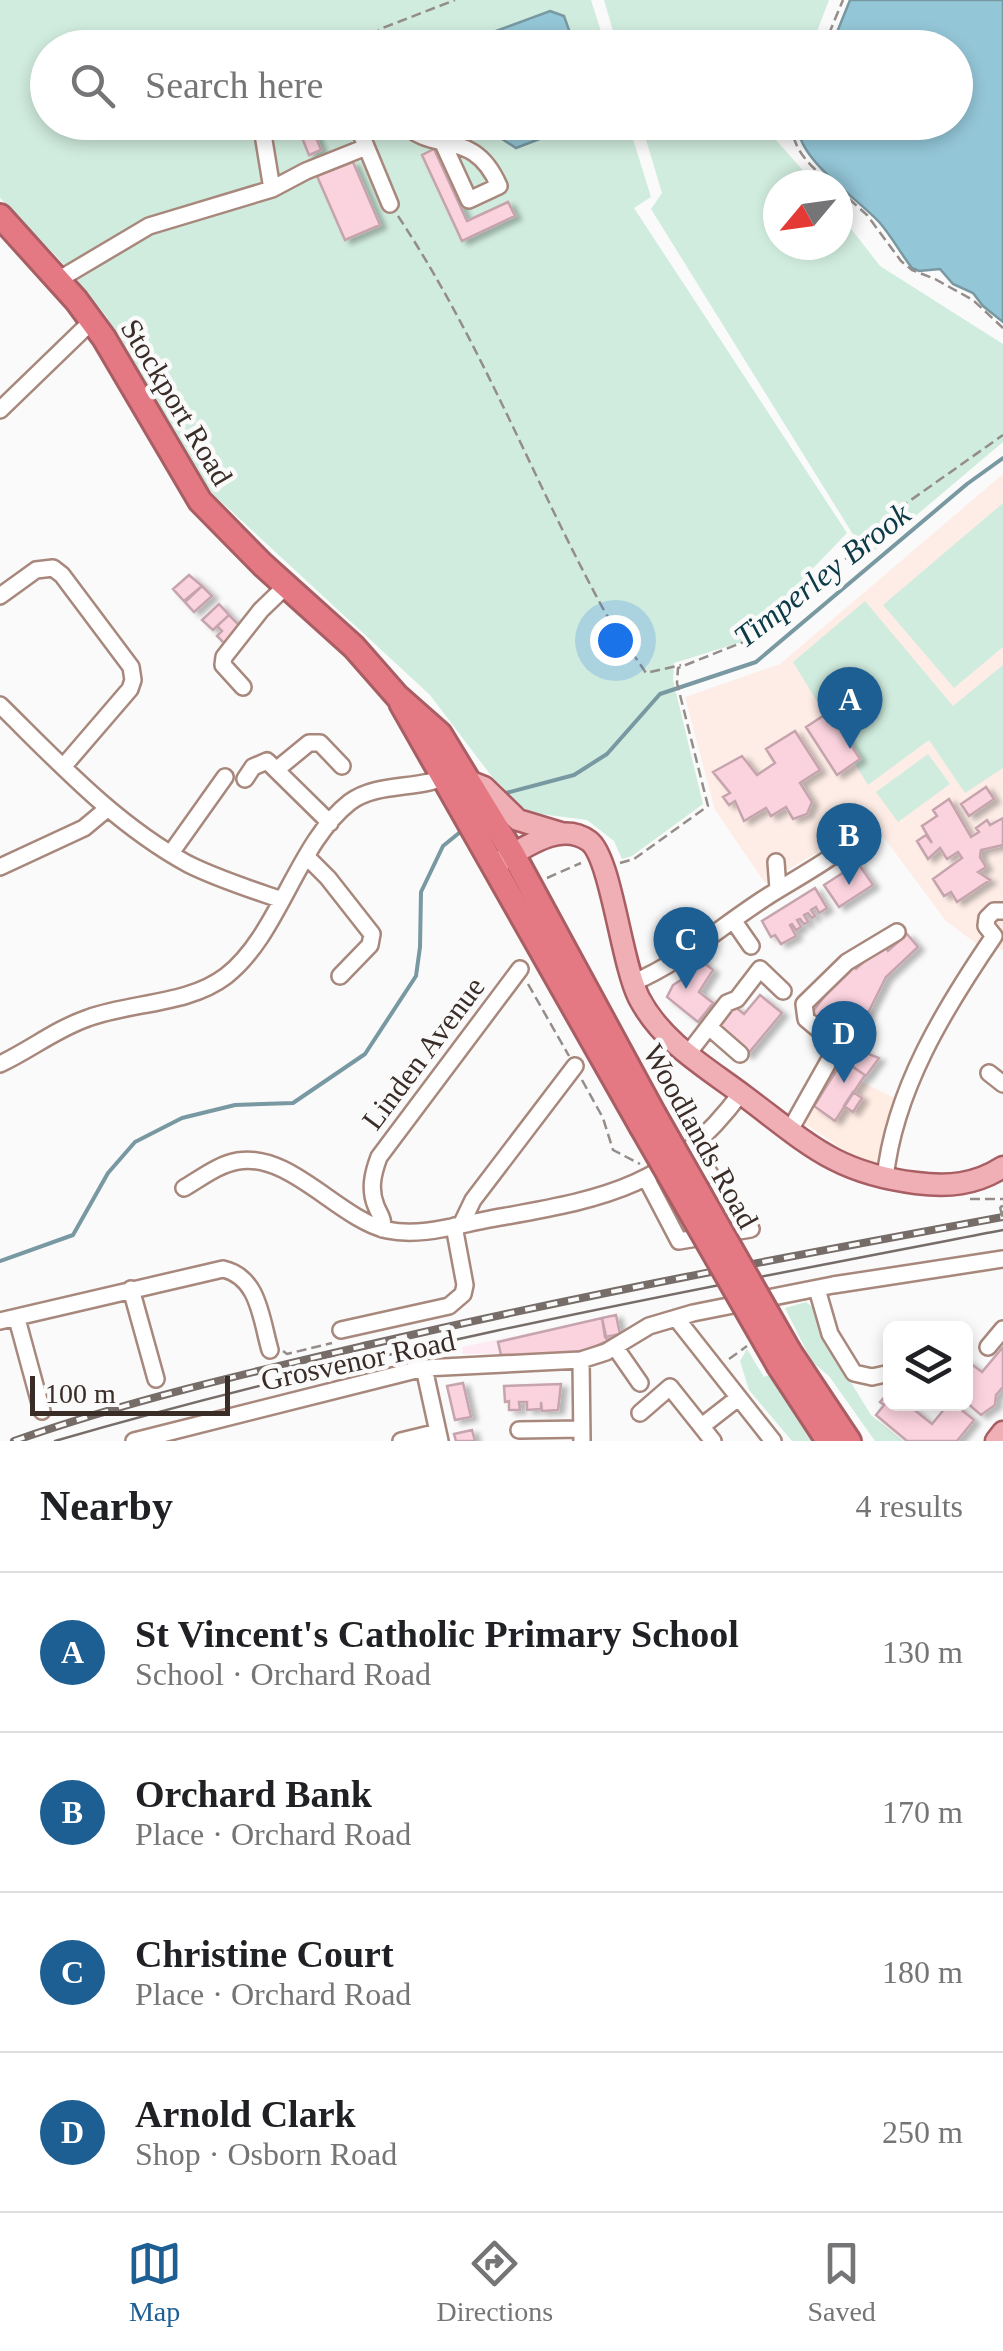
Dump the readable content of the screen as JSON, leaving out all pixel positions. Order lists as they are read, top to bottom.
{
  "streets": {
    "highway": ["Stockport Road", "Woodlands Road"],
    "street": ["Linden Avenue", "Grosvenor Road"]
  },
  "crossings": [
    ["Stockport Road", "Woodlands Road"]
  ],
  "water": ["Timperley Brook"],
  "scale_bar": "100 m",
  "north": "bottom left",
  "page": {
    "search": "Search here",
    "pins": [
      "A",
      "B",
      "C",
      "D"
    ],
    "scale": "100 m",
    "heading": ["Nearby", "4 results"],
    "list": [
      {
        "mark": "A",
        "name": "St Vincent's Catholic Primary School",
        "note": "School · Orchard Road",
        "value": "130 m"
      },
      {
        "mark": "B",
        "name": "Orchard Bank",
        "note": "Place · Orchard Road",
        "value": "170 m"
      },
      {
        "mark": "C",
        "name": "Christine Court",
        "note": "Place · Orchard Road",
        "value": "180 m"
      },
      {
        "mark": "D",
        "name": "Arnold Clark",
        "note": "Shop · Osborn Road",
        "value": "250 m"
      }
    ],
    "nav": ["Map", "Directions", "Saved"]
  }
}
